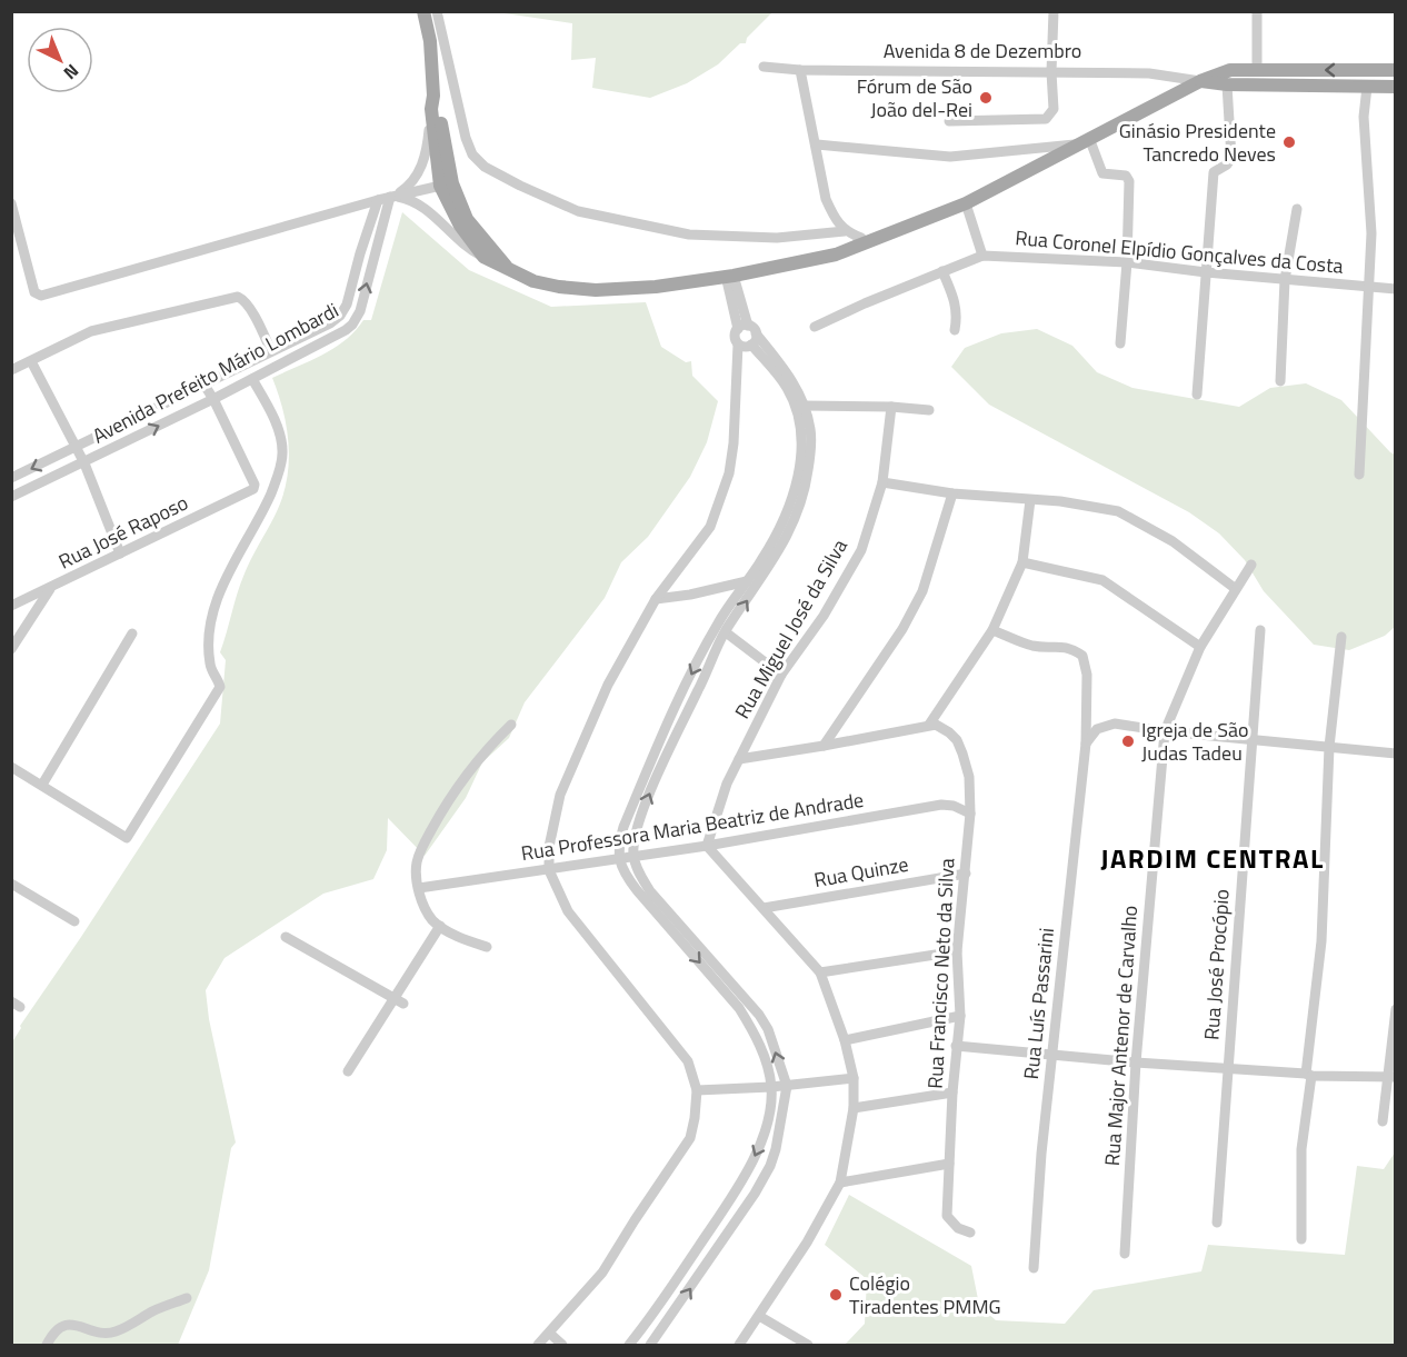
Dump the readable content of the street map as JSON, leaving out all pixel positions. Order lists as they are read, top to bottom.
{
  "streets": {
    "main road": ["Avenida 8 de Dezembro"],
    "street": [
      "Rua Coronel Elpídio Gonçalves da Costa",
      "Avenida Prefeito Mário Lombardi",
      "Rua José Raposo",
      "Rua Miguel José da Silva",
      "Rua Professora Maria Beatriz de Andrade",
      "Rua Quinze",
      "Rua José Procópio",
      "Rua Francisco Neto da Silva",
      "Rua Luís Passarini",
      "Rua Major Antenor de Carvalho"
    ]
  },
  "crossings": [
    ["Rua Miguel José da Silva", "Rua Professora Maria Beatriz de Andrade"],
    ["Rua Professora Maria Beatriz de Andrade", "Rua Francisco Neto da Silva"],
    ["Rua Quinze", "Rua Francisco Neto da Silva"]
  ],
  "districts": ["JARDIM CENTRAL"],
  "places": [
    "Fórum de São João del-Rei",
    "Ginásio Presidente Tancredo Neves",
    "Igreja de São Judas Tadeu",
    "Colégio Tiradentes PMMG"
  ],
  "north": "bottom right"
}
